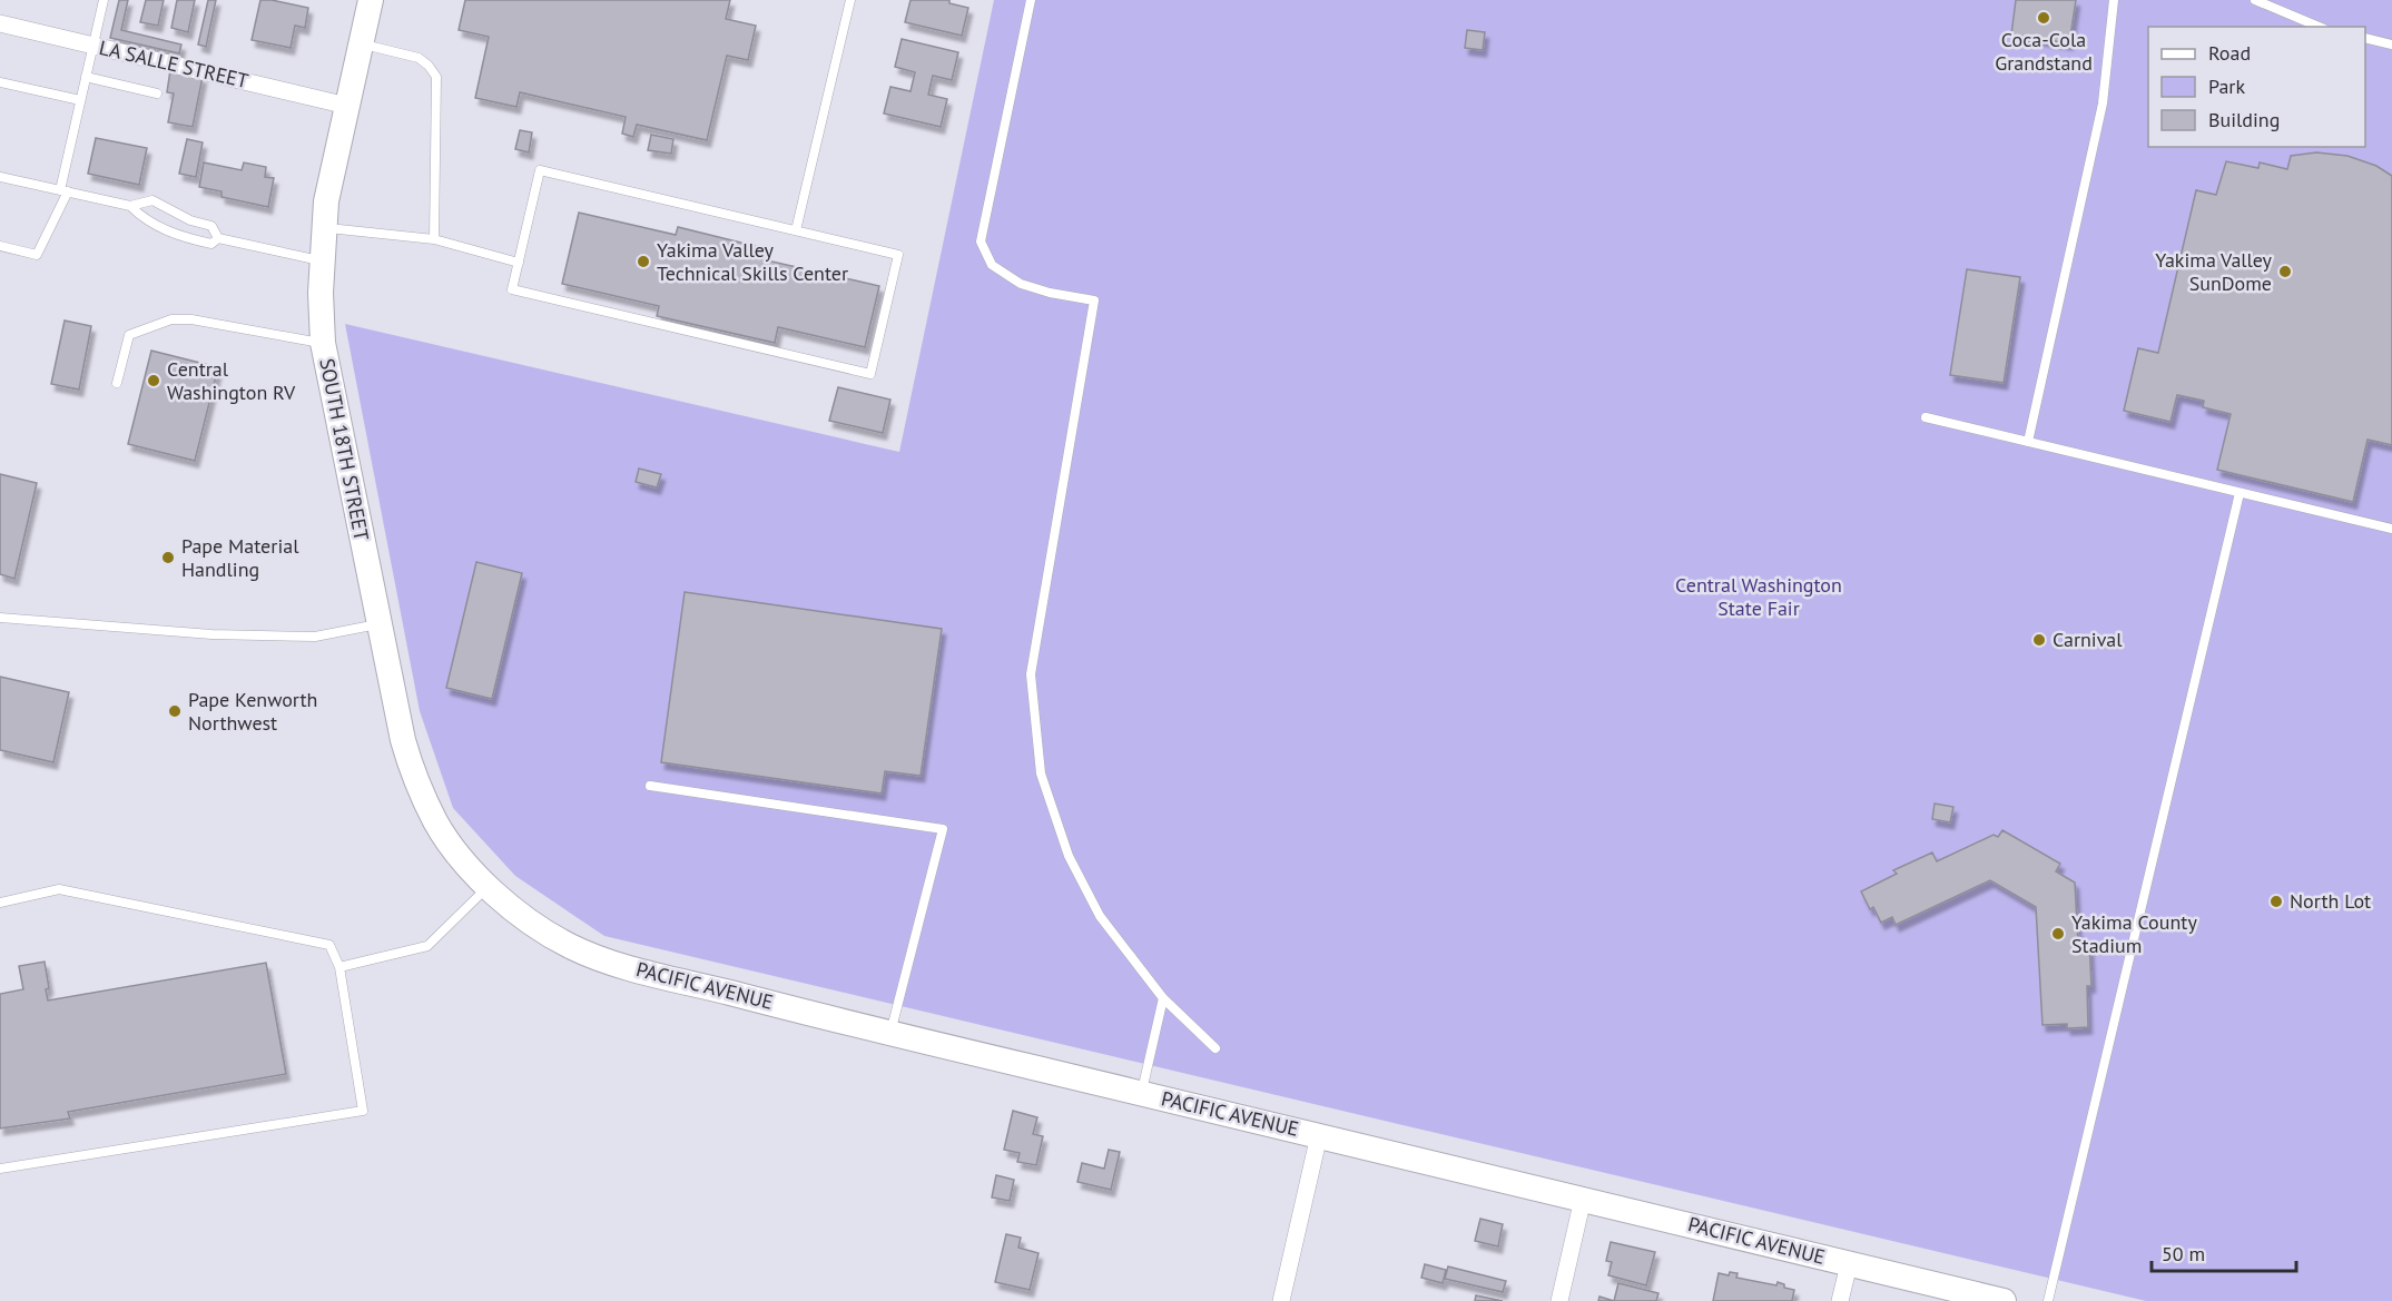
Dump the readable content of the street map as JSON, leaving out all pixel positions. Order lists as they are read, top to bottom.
{
  "streets": {
    "street": ["LA SALLE STREET", "SOUTH 18TH STREET", "PACIFIC AVENUE"]
  },
  "crossings": [
    ["LA SALLE STREET", "SOUTH 18TH STREET"],
    ["SOUTH 18TH STREET", "PACIFIC AVENUE"]
  ],
  "parks": ["Central Washington State Fair"],
  "places": [
    "Coca-Cola Grandstand",
    "Yakima Valley Technical Skills Center",
    "Yakima Valley SunDome",
    "Central Washington RV",
    "Pape Material Handling",
    "Carnival",
    "Pape Kenworth Northwest",
    "North Lot",
    "Yakima County Stadium"
  ],
  "legend": ["Road", "Park", "Building"],
  "scale_bar": "50 m"
}
